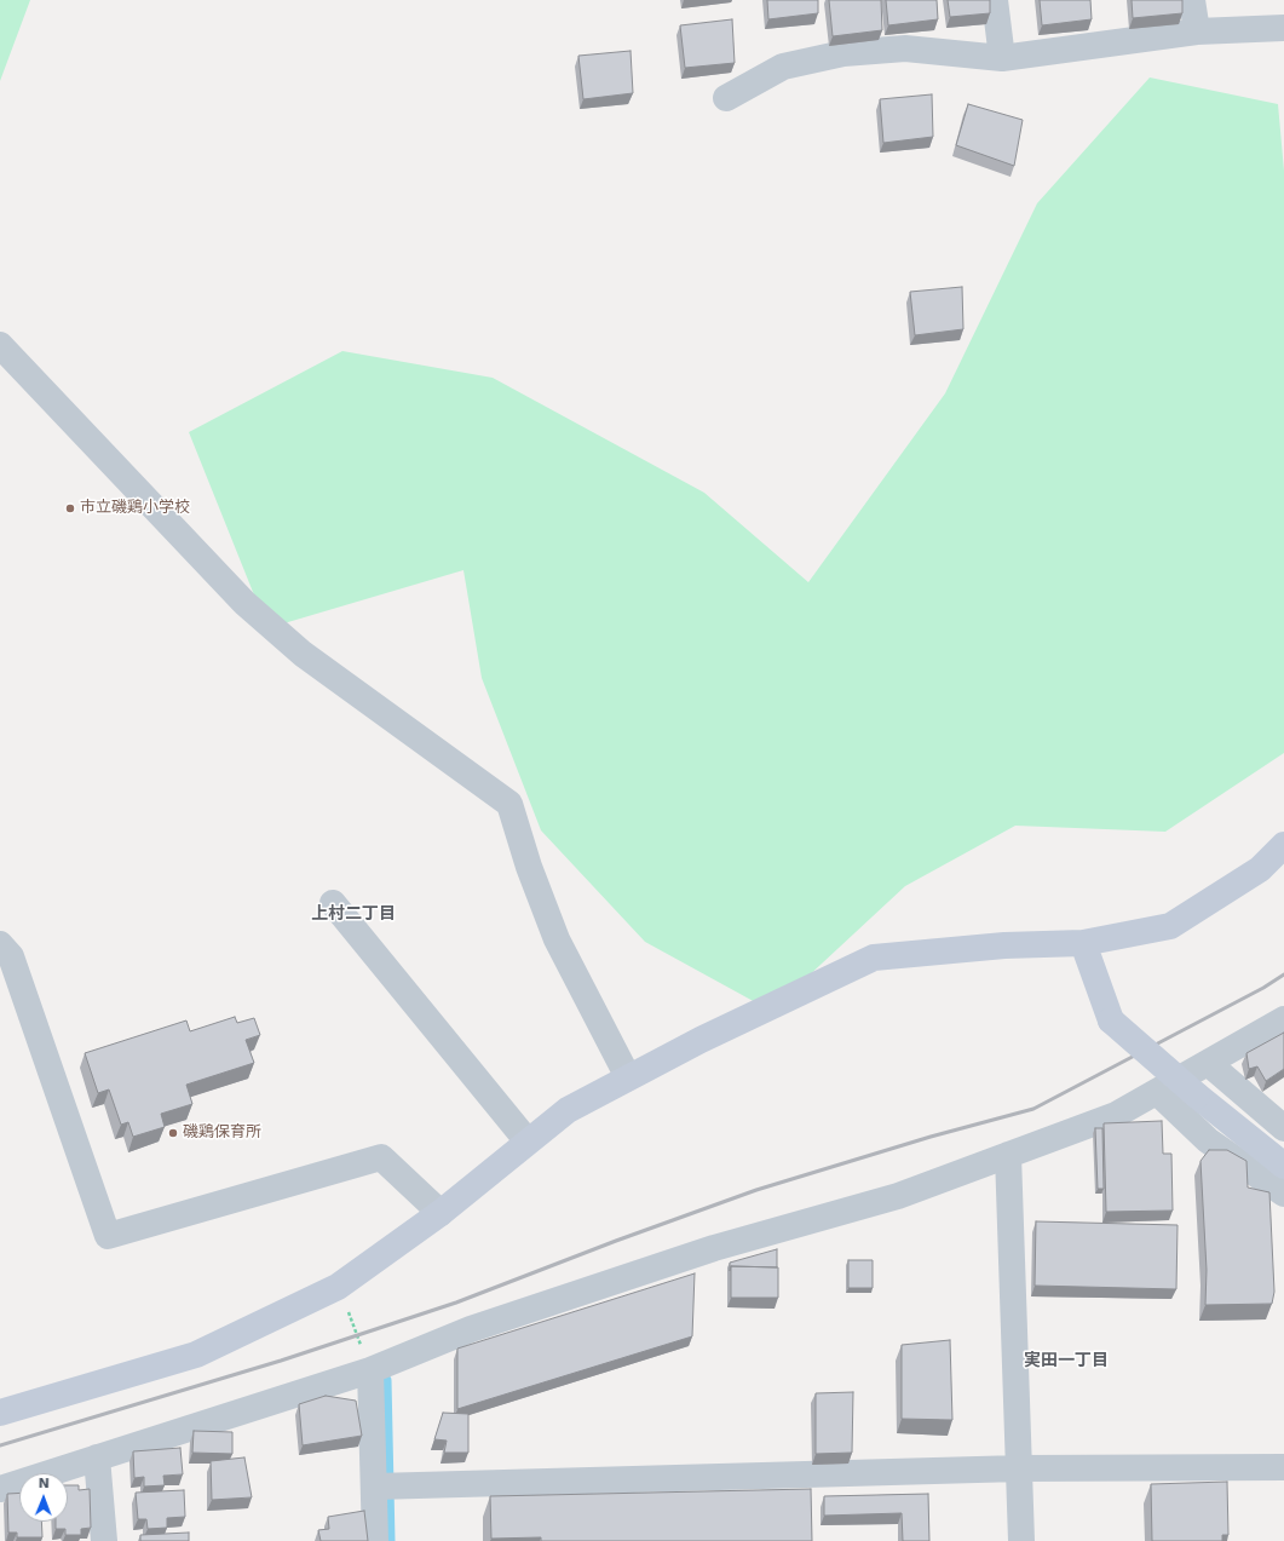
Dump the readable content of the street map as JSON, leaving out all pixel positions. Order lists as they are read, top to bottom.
{
  "districts": ["上村二丁目", "実田一丁目"],
  "places": ["市立磯鶏小学校", "磯鶏保育所"],
  "north": "top"
}
